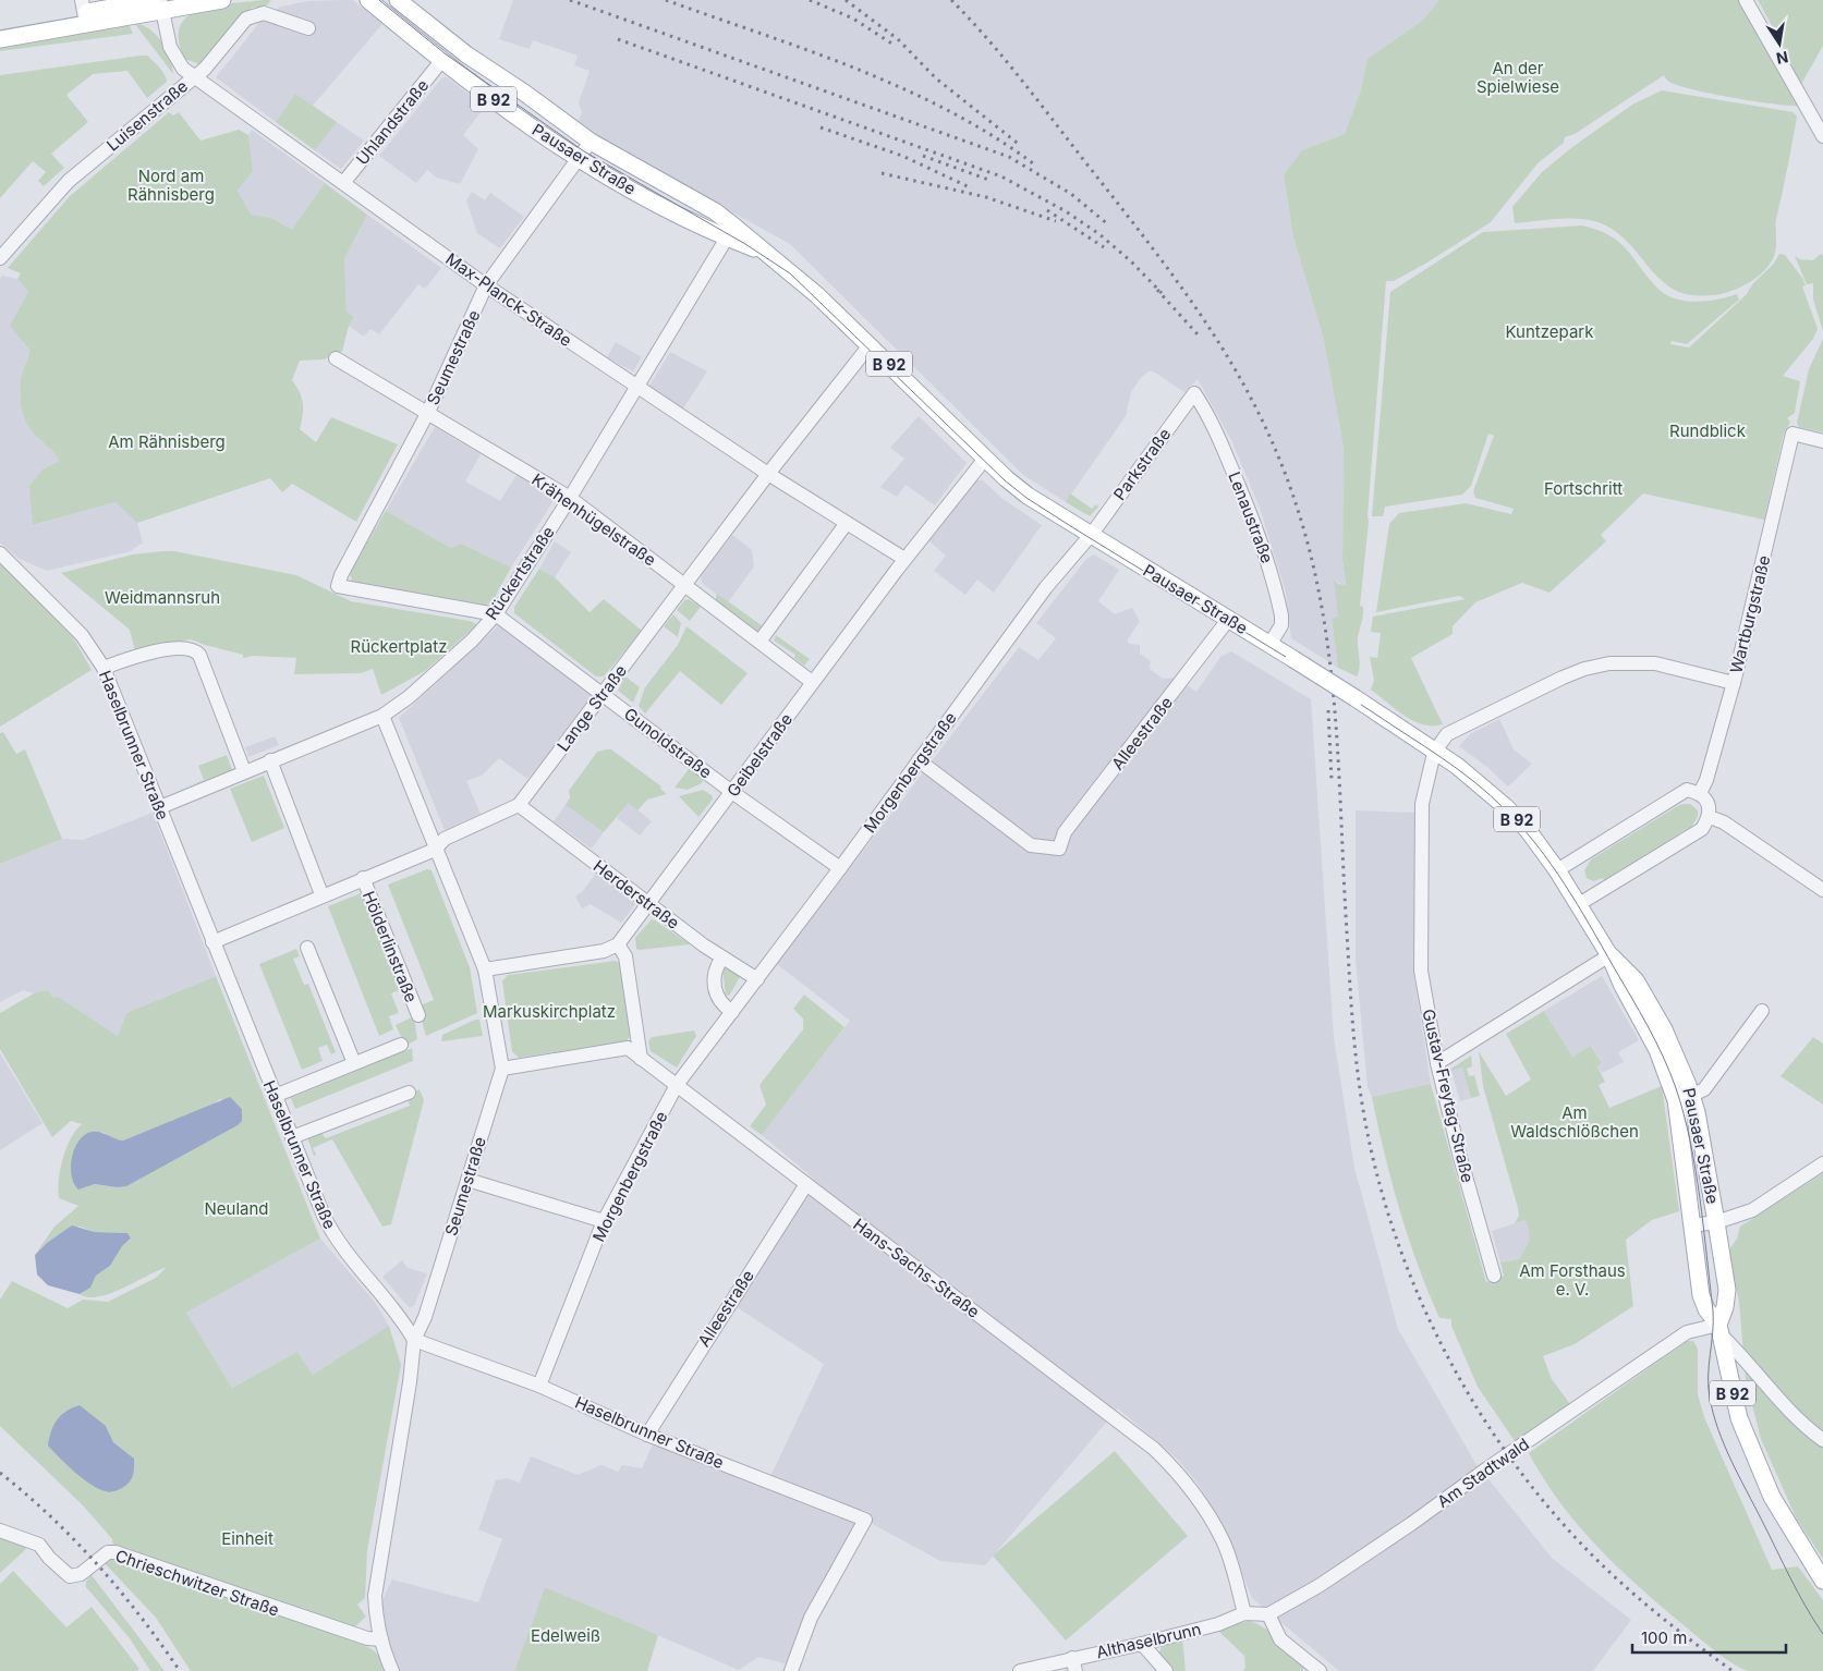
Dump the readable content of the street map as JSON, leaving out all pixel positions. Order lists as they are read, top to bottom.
{
  "streets": {
    "main road": ["B 92", "Pausaer Straße"],
    "street": [
      "Luisenstraße",
      "Uhlandstraße",
      "Max-Planck-Straße",
      "Seumestraße",
      "Parkstraße",
      "Lenaustraße",
      "Krähenhügelstraße",
      "Rückertstraße",
      "Wartburgstraße",
      "Lange Straße",
      "Alleestraße",
      "Gunoldstraße",
      "Haselbrunner Straße",
      "Geibelstraße",
      "Morgenbergstraße",
      "Herderstraße",
      "Hölderlinstraße",
      "Gustav-Freytag-Straße",
      "Hans-Sachs-Straße",
      "Am Stadtwald",
      "Chrieschwitzer Straße",
      "Althaselbrunn"
    ]
  },
  "crossings": [
    ["Luisenstraße", "Max-Planck-Straße"],
    ["Uhlandstraße", "Pausaer Straße"],
    ["Uhlandstraße", "Max-Planck-Straße"],
    ["Pausaer Straße", "Seumestraße"],
    ["Pausaer Straße", "Parkstraße"],
    ["Pausaer Straße", "Lenaustraße"],
    ["Pausaer Straße", "Rückertstraße"],
    ["Pausaer Straße", "Lange Straße"],
    ["Pausaer Straße", "Alleestraße"],
    ["Pausaer Straße", "Geibelstraße"],
    ["Pausaer Straße", "Morgenbergstraße"],
    ["Pausaer Straße", "Gustav-Freytag-Straße"],
    ["Pausaer Straße", "Am Stadtwald"],
    ["Max-Planck-Straße", "Seumestraße"],
    ["Max-Planck-Straße", "Rückertstraße"],
    ["Max-Planck-Straße", "Lange Straße"],
    ["Max-Planck-Straße", "Geibelstraße"],
    ["Seumestraße", "Krähenhügelstraße"],
    ["Seumestraße", "Rückertstraße"],
    ["Seumestraße", "Lange Straße"],
    ["Seumestraße", "Gunoldstraße"],
    ["Seumestraße", "Haselbrunner Straße"],
    ["Seumestraße", "Hans-Sachs-Straße"],
    ["Seumestraße", "Chrieschwitzer Straße"],
    ["Parkstraße", "Lenaustraße"],
    ["Parkstraße", "Morgenbergstraße"],
    ["Krähenhügelstraße", "Rückertstraße"],
    ["Krähenhügelstraße", "Lange Straße"],
    ["Krähenhügelstraße", "Geibelstraße"],
    ["Rückertstraße", "Gunoldstraße"],
    ["Rückertstraße", "Haselbrunner Straße"],
    ["Lange Straße", "Gunoldstraße"],
    ["Lange Straße", "Haselbrunner Straße"],
    ["Lange Straße", "Herderstraße"],
    ["Lange Straße", "Hölderlinstraße"],
    ["Alleestraße", "Haselbrunner Straße"],
    ["Alleestraße", "Morgenbergstraße"],
    ["Alleestraße", "Hans-Sachs-Straße"],
    ["Gunoldstraße", "Geibelstraße"],
    ["Gunoldstraße", "Morgenbergstraße"],
    ["Haselbrunner Straße", "Morgenbergstraße"],
    ["Geibelstraße", "Herderstraße"],
    ["Morgenbergstraße", "Herderstraße"],
    ["Morgenbergstraße", "Hans-Sachs-Straße"],
    ["Hans-Sachs-Straße", "Althaselbrunn"]
  ],
  "parks": [
    "An der Spielwiese",
    "Nord am Rähnisberg",
    "Kuntzepark",
    "Rundblick",
    "Am Rähnisberg",
    "Fortschritt",
    "Weidmannsruh",
    "Rückertplatz",
    "Markuskirchplatz",
    "Am Waldschlößchen",
    "Neuland",
    "Am Forsthaus e. V.",
    "Einheit",
    "Edelweiß"
  ],
  "scale_bar": "100 m",
  "north": "bottom"
}
